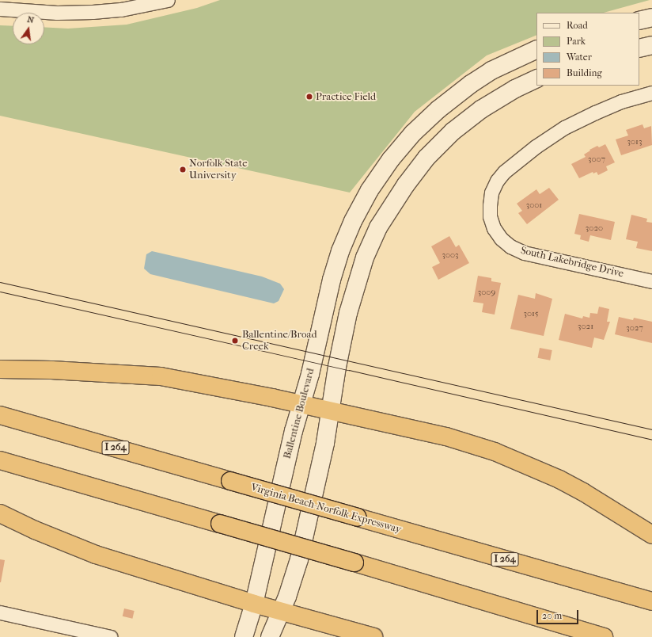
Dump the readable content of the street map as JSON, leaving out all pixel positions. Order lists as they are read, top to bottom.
{
  "streets": {
    "highway": ["I 264", "Virginia Beach-Norfolk Expressway"],
    "main road": ["Ballentine Boulevard"],
    "street": ["South Lakebridge Drive"]
  },
  "places": ["Practice Field", "Norfolk State University", "Ballentine/Broad Creek"],
  "house_numbers": [
    "3013",
    "3007",
    "3001",
    "3020",
    "3003",
    "3009",
    "3015",
    "3021",
    "3027"
  ],
  "legend": [
    "Road",
    "Park",
    "Water",
    "Building"
  ],
  "scale_bar": "20 m",
  "north": "top"
}
